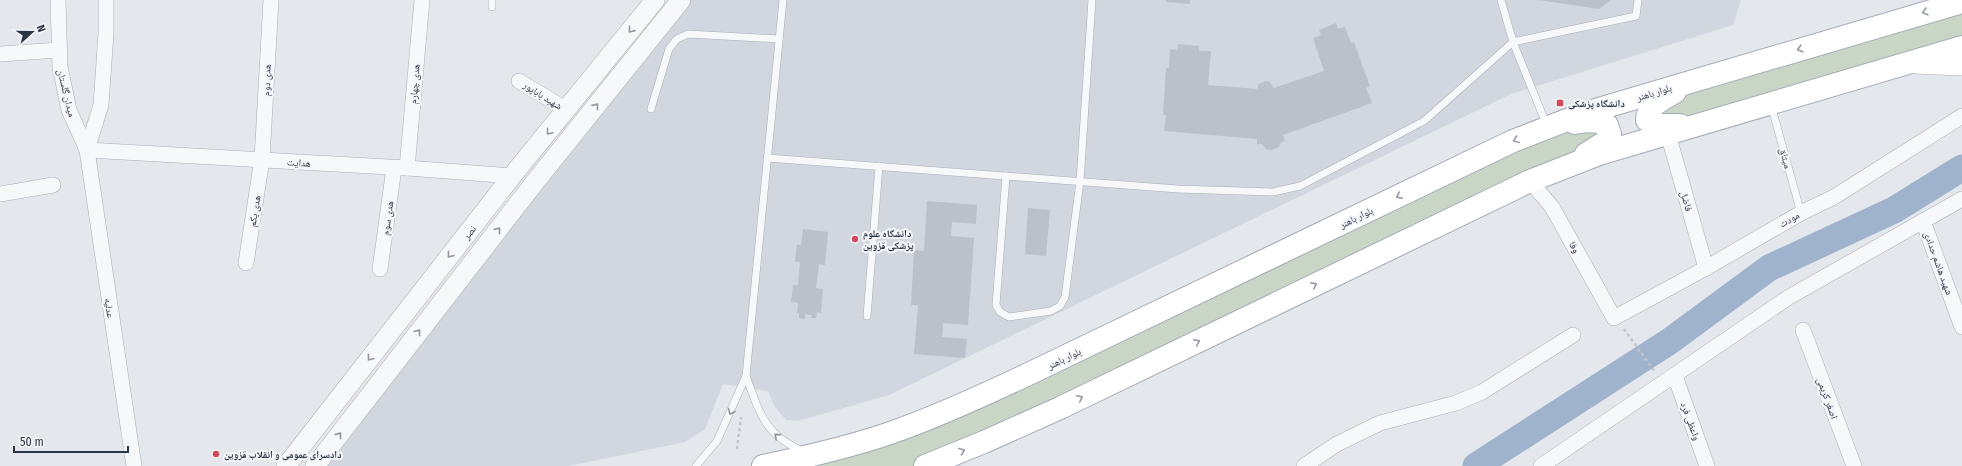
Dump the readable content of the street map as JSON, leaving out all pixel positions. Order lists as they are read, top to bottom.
{
  "streets": {
    "main road": ["بلوار باهنر"],
    "street": [
      "هدی دوم",
      "هدی چهارم",
      "میدان گلستان",
      "شهید باباپور",
      "هدایت",
      "فاضل",
      "هدی یکم",
      "هدی سوم",
      "مودت",
      "نصر",
      "وفا",
      "شهید هاشم حدادی",
      "عدلیه",
      "اصغر کریمی",
      "واعظی فرد"
    ],
    "lane": ["میثاق"]
  },
  "crossings": [
    ["هدی دوم", "هدایت"],
    ["هدی دوم", "هدی یکم"],
    ["هدی چهارم", "هدایت"],
    ["هدی چهارم", "هدی سوم"],
    ["میدان گلستان", "هدایت"],
    ["میدان گلستان", "عدلیه"],
    ["شهید باباپور", "نصر"],
    ["میثاق", "مودت"],
    ["هدایت", "هدی یکم"],
    ["هدایت", "هدی سوم"],
    ["هدایت", "نصر"],
    ["هدایت", "عدلیه"],
    ["فاضل", "مودت"],
    ["مودت", "وفا"]
  ],
  "places": {
    "transit": ["دانشگاه پزشکی"],
    "other": ["دانشگاه علوم پزشکی قزوین", "دادسرای عمومی و انقلاب قزوین"]
  },
  "scale_bar": "50 m",
  "north": "right"
}
